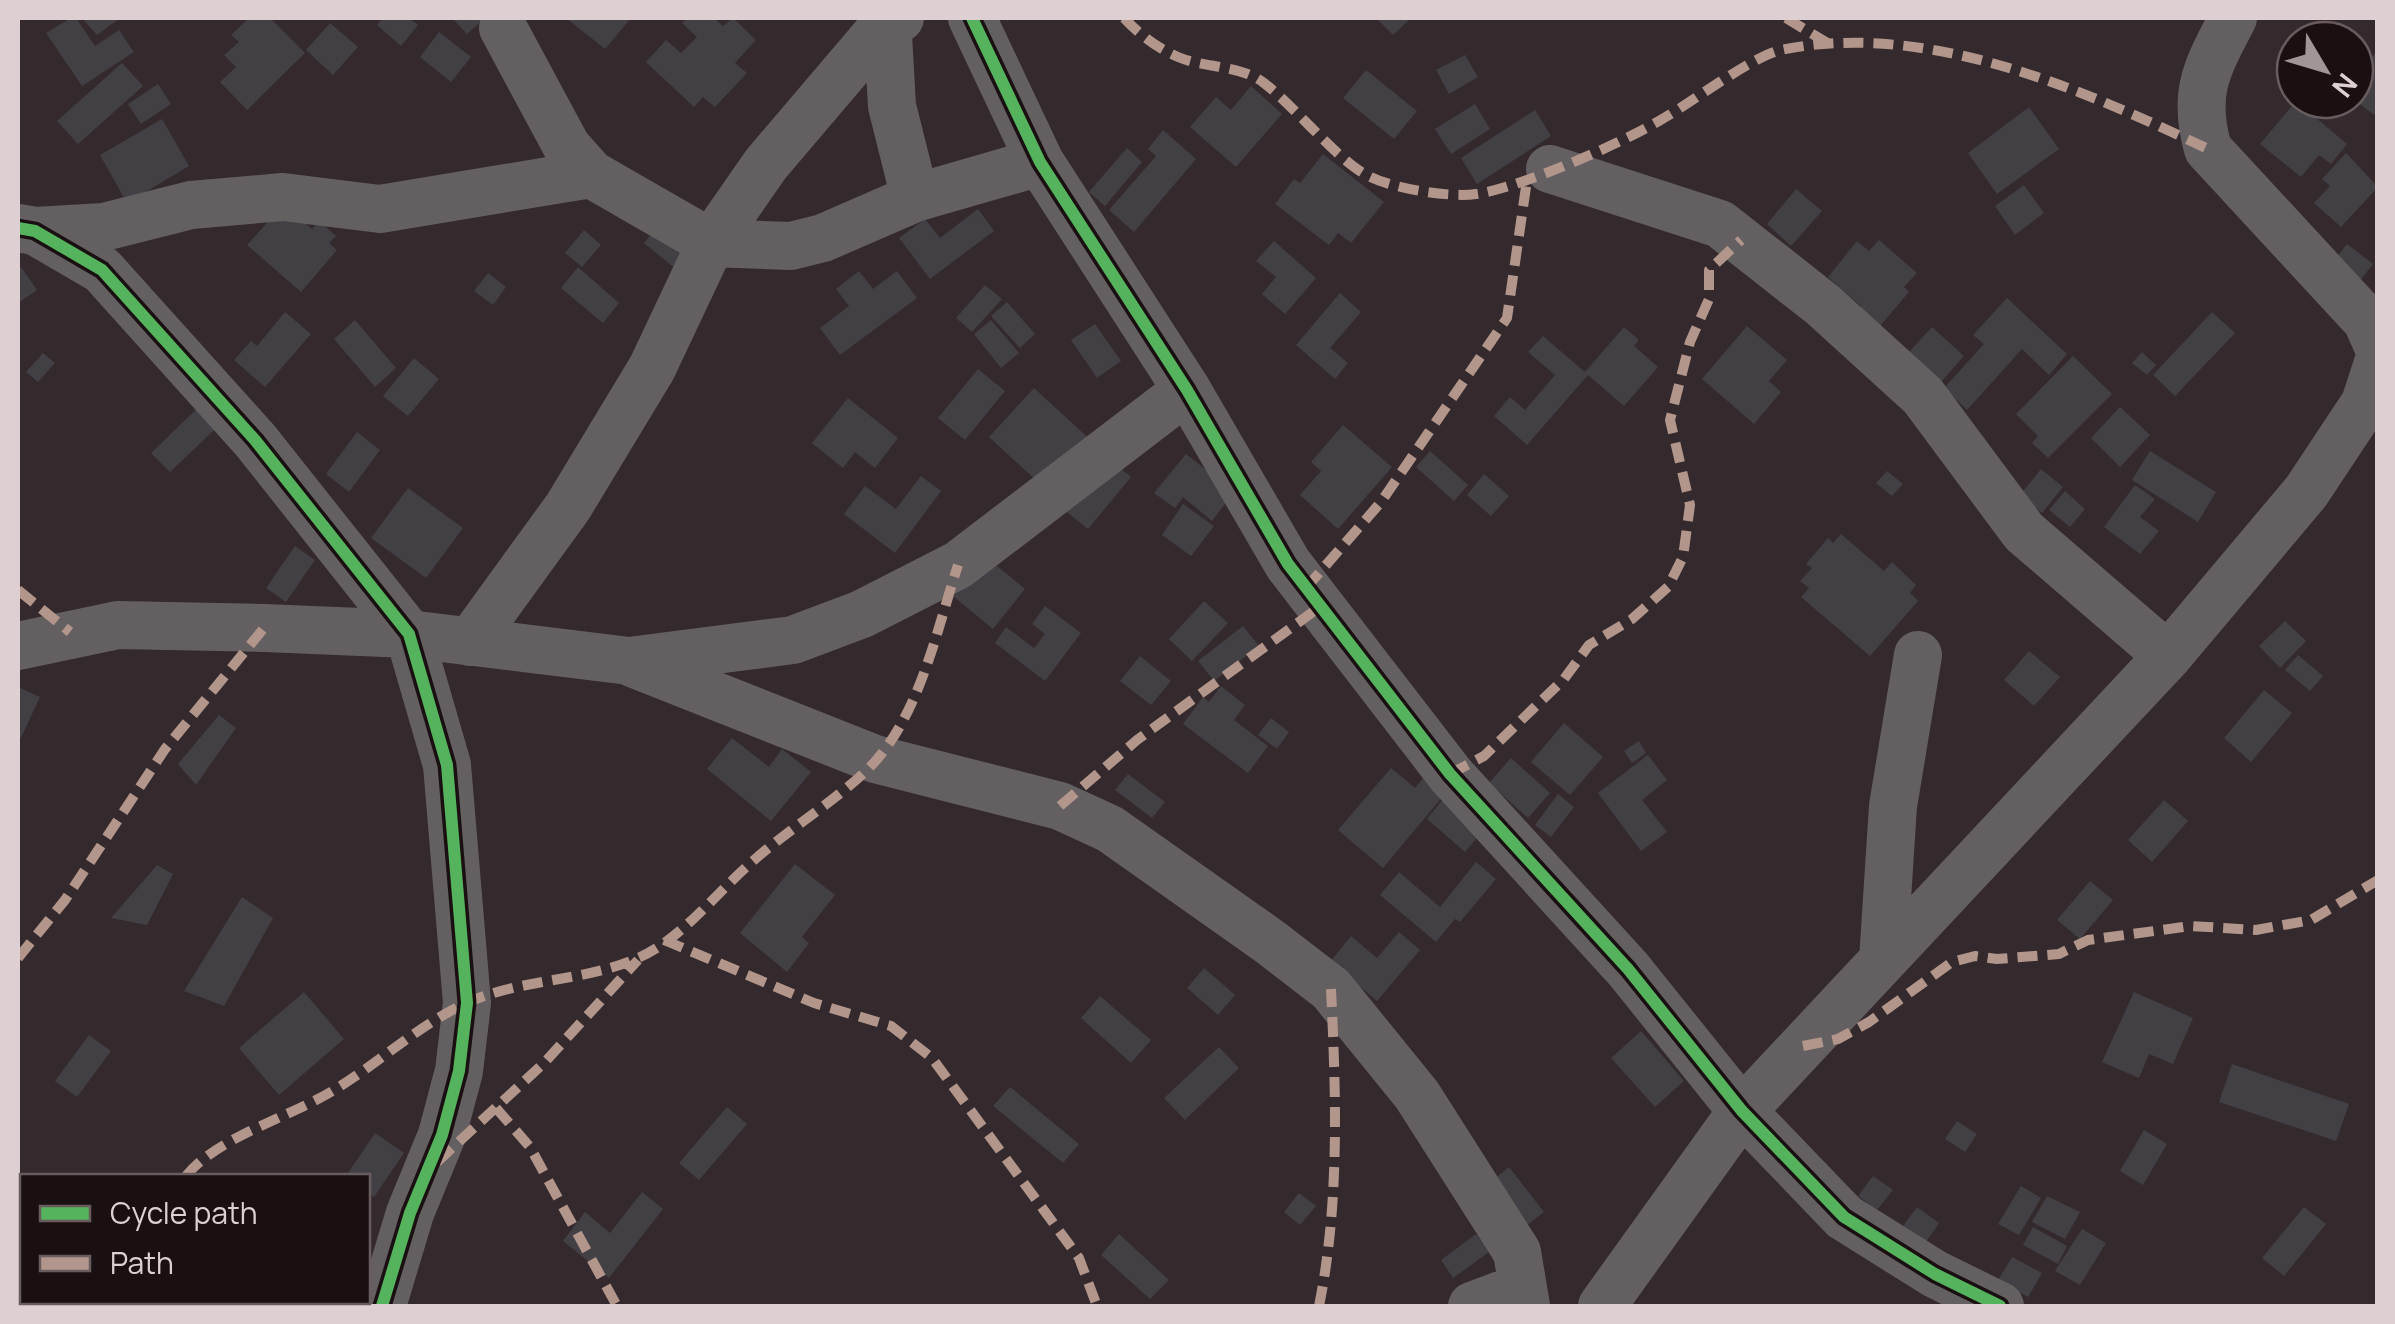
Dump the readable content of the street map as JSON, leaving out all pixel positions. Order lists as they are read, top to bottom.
{
  "legend": ["Cycle path", "Path"],
  "north": "bottom right"
}
